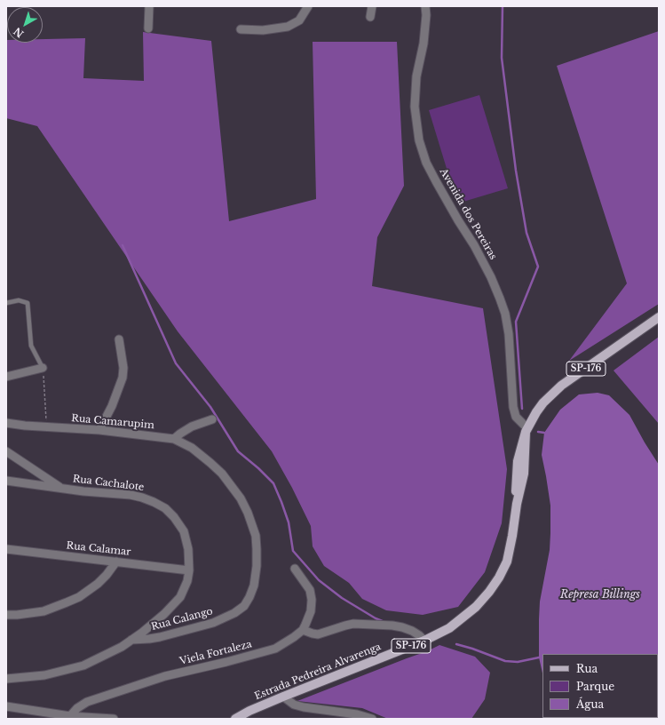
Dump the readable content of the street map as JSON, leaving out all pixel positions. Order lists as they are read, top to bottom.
{
  "streets": {
    "main road": ["SP-176", "Estrada Pedreira Alvarenga"],
    "street": [
      "Avenida dos Pereiras",
      "Rua Camarupim",
      "Rua Cachalote",
      "Rua Calamar",
      "Rua Calango",
      "Viela Fortaleza"
    ]
  },
  "crossings": [
    ["Avenida dos Pereiras", "SP-176"],
    ["Avenida dos Pereiras", "Estrada Pedreira Alvarenga"],
    ["SP-176", "Estrada Pedreira Alvarenga"],
    ["Rua Camarupim", "Rua Calango"],
    ["Rua Cachalote", "Rua Calamar"],
    ["Rua Cachalote", "Rua Calango"]
  ],
  "water": ["Represa Billings"],
  "legend": ["Rua", "Parque", "Água"],
  "north": "bottom left"
}
